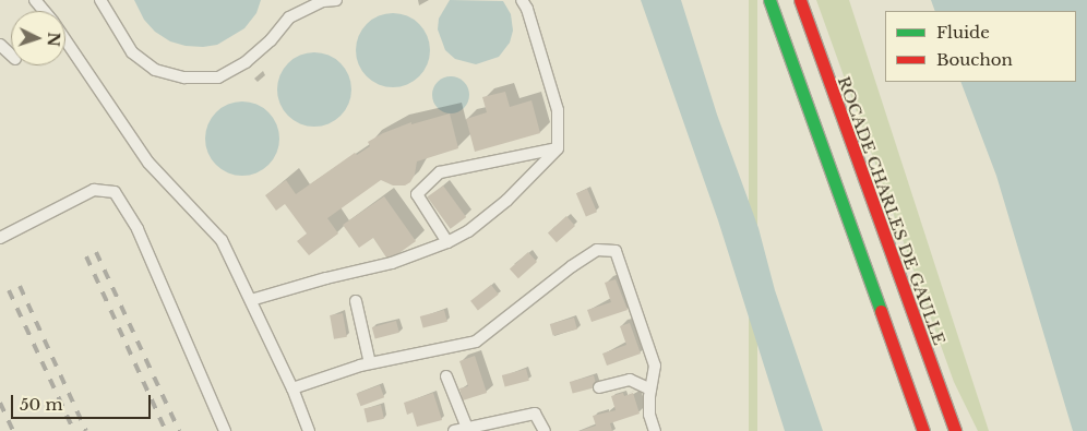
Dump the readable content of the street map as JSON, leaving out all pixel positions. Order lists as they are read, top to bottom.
{
  "streets": {
    "main road": ["ROCADE CHARLES DE GAULLE"]
  },
  "legend": ["Fluide", "Bouchon"],
  "scale_bar": "50 m",
  "north": "right"
}
